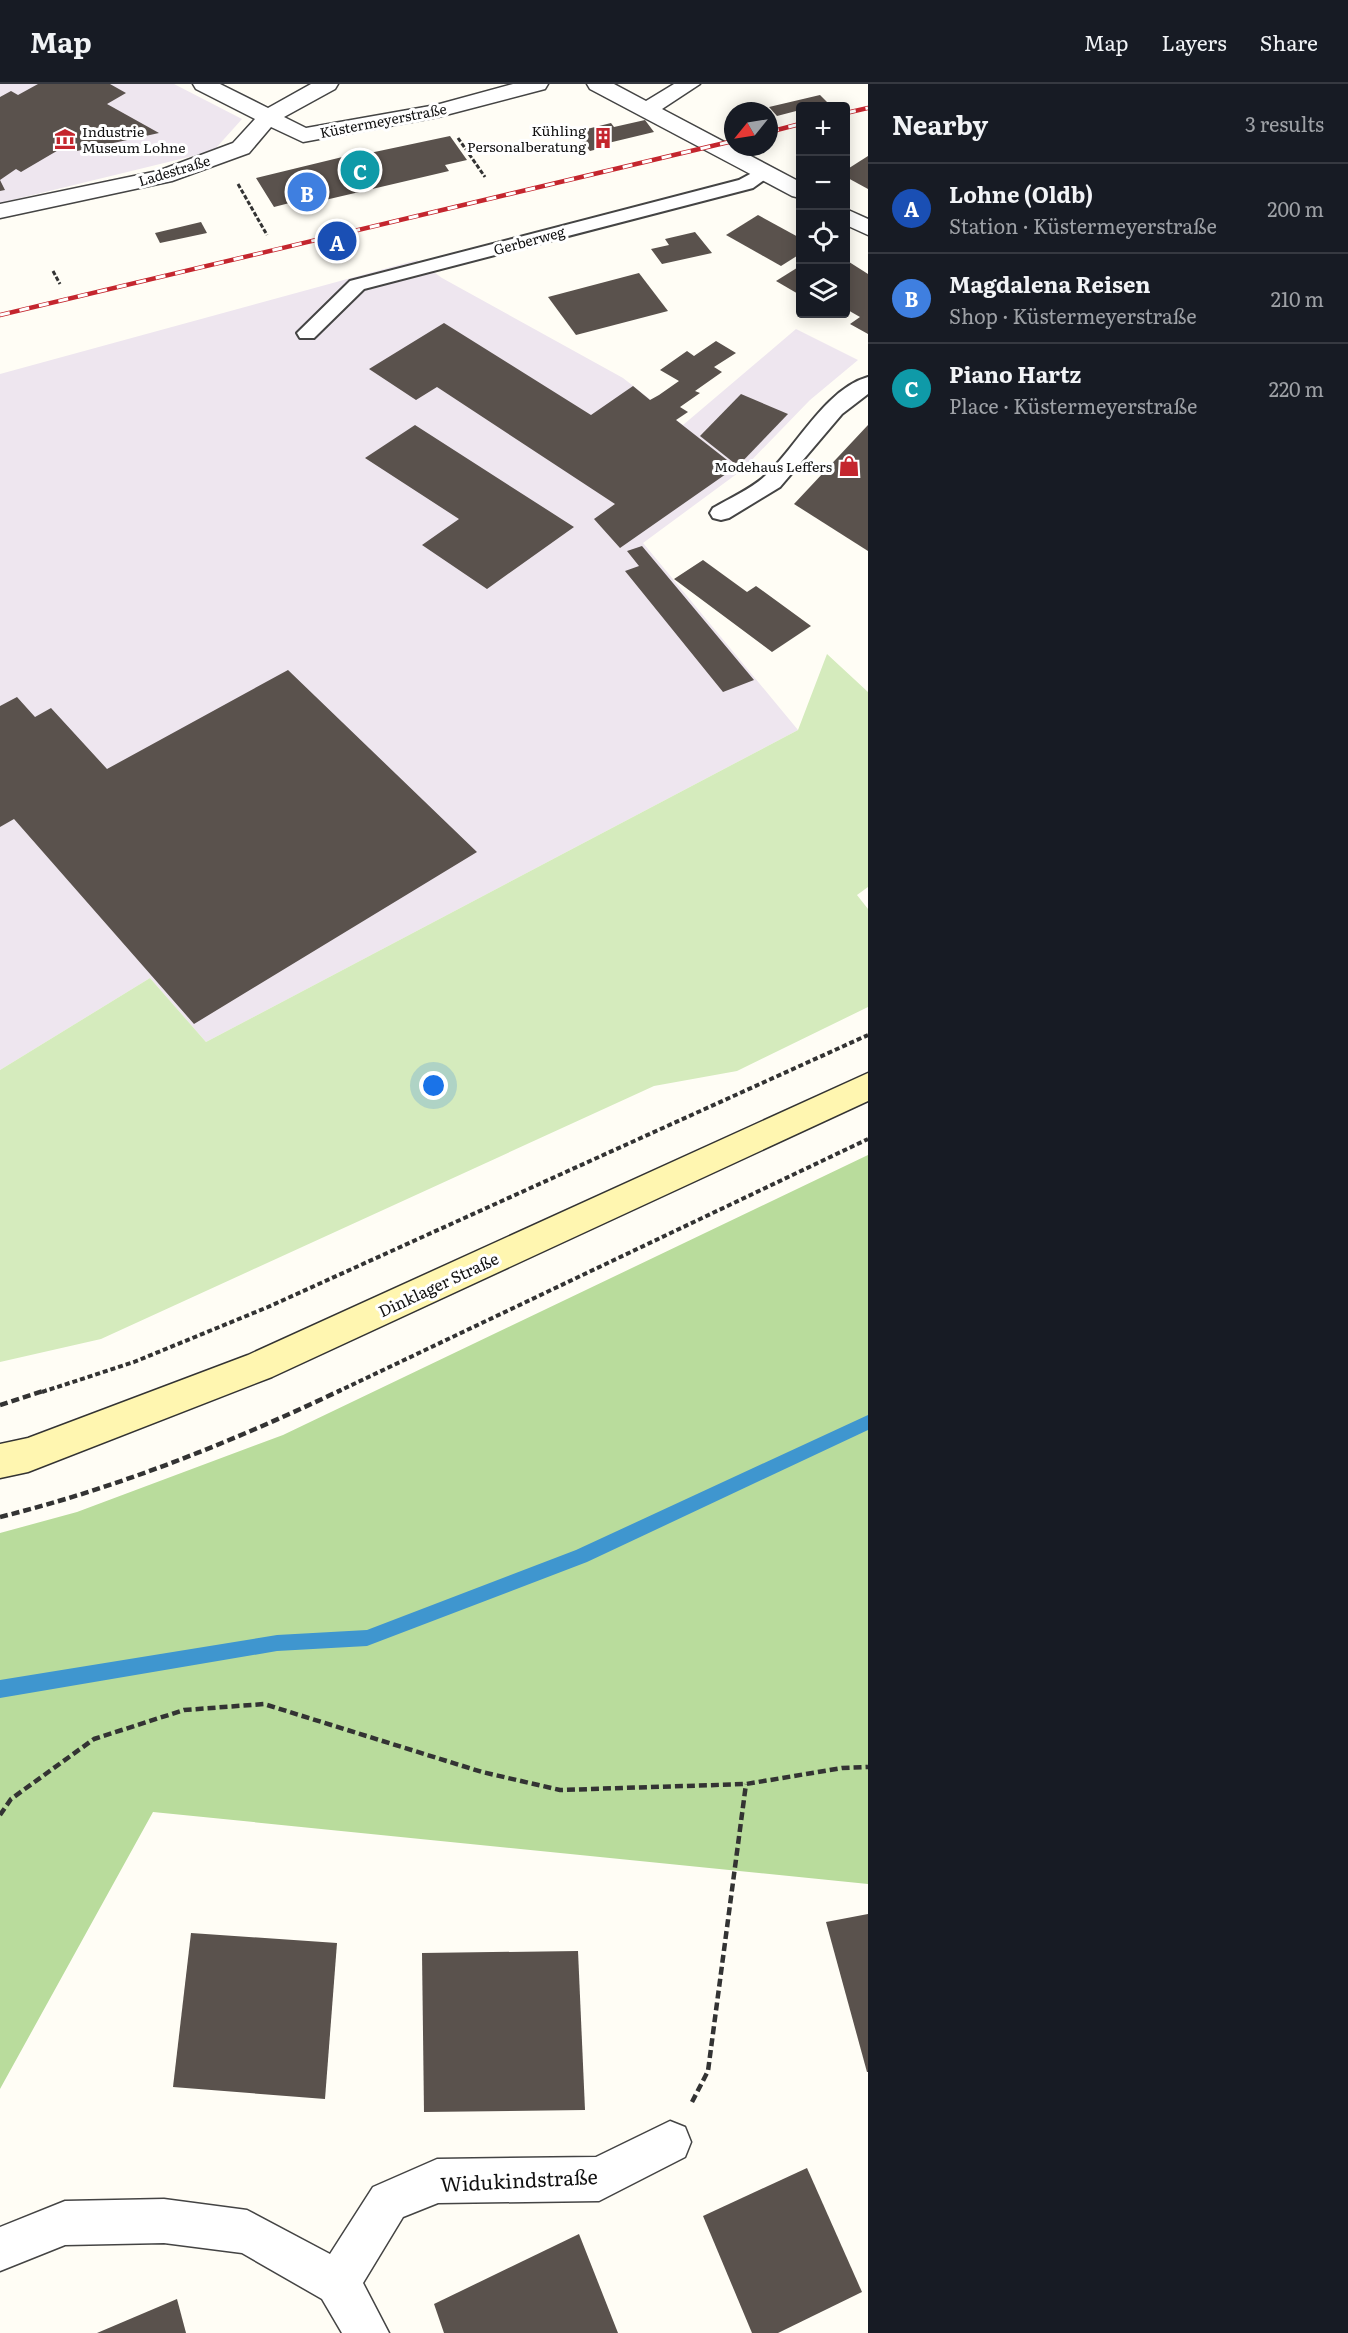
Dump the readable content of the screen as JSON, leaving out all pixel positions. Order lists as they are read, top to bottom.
{
  "streets": {
    "main road": ["Dinklager Straße"],
    "street": ["Küstermeyerstraße", "Ladestraße", "Widukindstraße"],
    "lane": ["Gerberweg"]
  },
  "crossings": [
    ["Küstermeyerstraße", "Ladestraße"]
  ],
  "places": {
    "building": ["Kühling Personalberatung"],
    "museum": ["Industrie Museum Lohne"],
    "shop": ["Modehaus Leffers"]
  },
  "north": "bottom left",
  "page": {
    "header": "Map",
    "nav": ["Map", "Layers", "Share"],
    "heading": ["Nearby", "3 results"],
    "map_buttons": ["+", "−"],
    "pins": ["C", "B", "A"],
    "list": [
      {
        "mark": "A",
        "name": "Lohne (Oldb)",
        "note": "Station · Küstermeyerstraße",
        "value": "200 m"
      },
      {
        "mark": "B",
        "name": "Magdalena Reisen",
        "note": "Shop · Küstermeyerstraße",
        "value": "210 m"
      },
      {
        "mark": "C",
        "name": "Piano Hartz",
        "note": "Place · Küstermeyerstraße",
        "value": "220 m"
      }
    ]
  }
}
